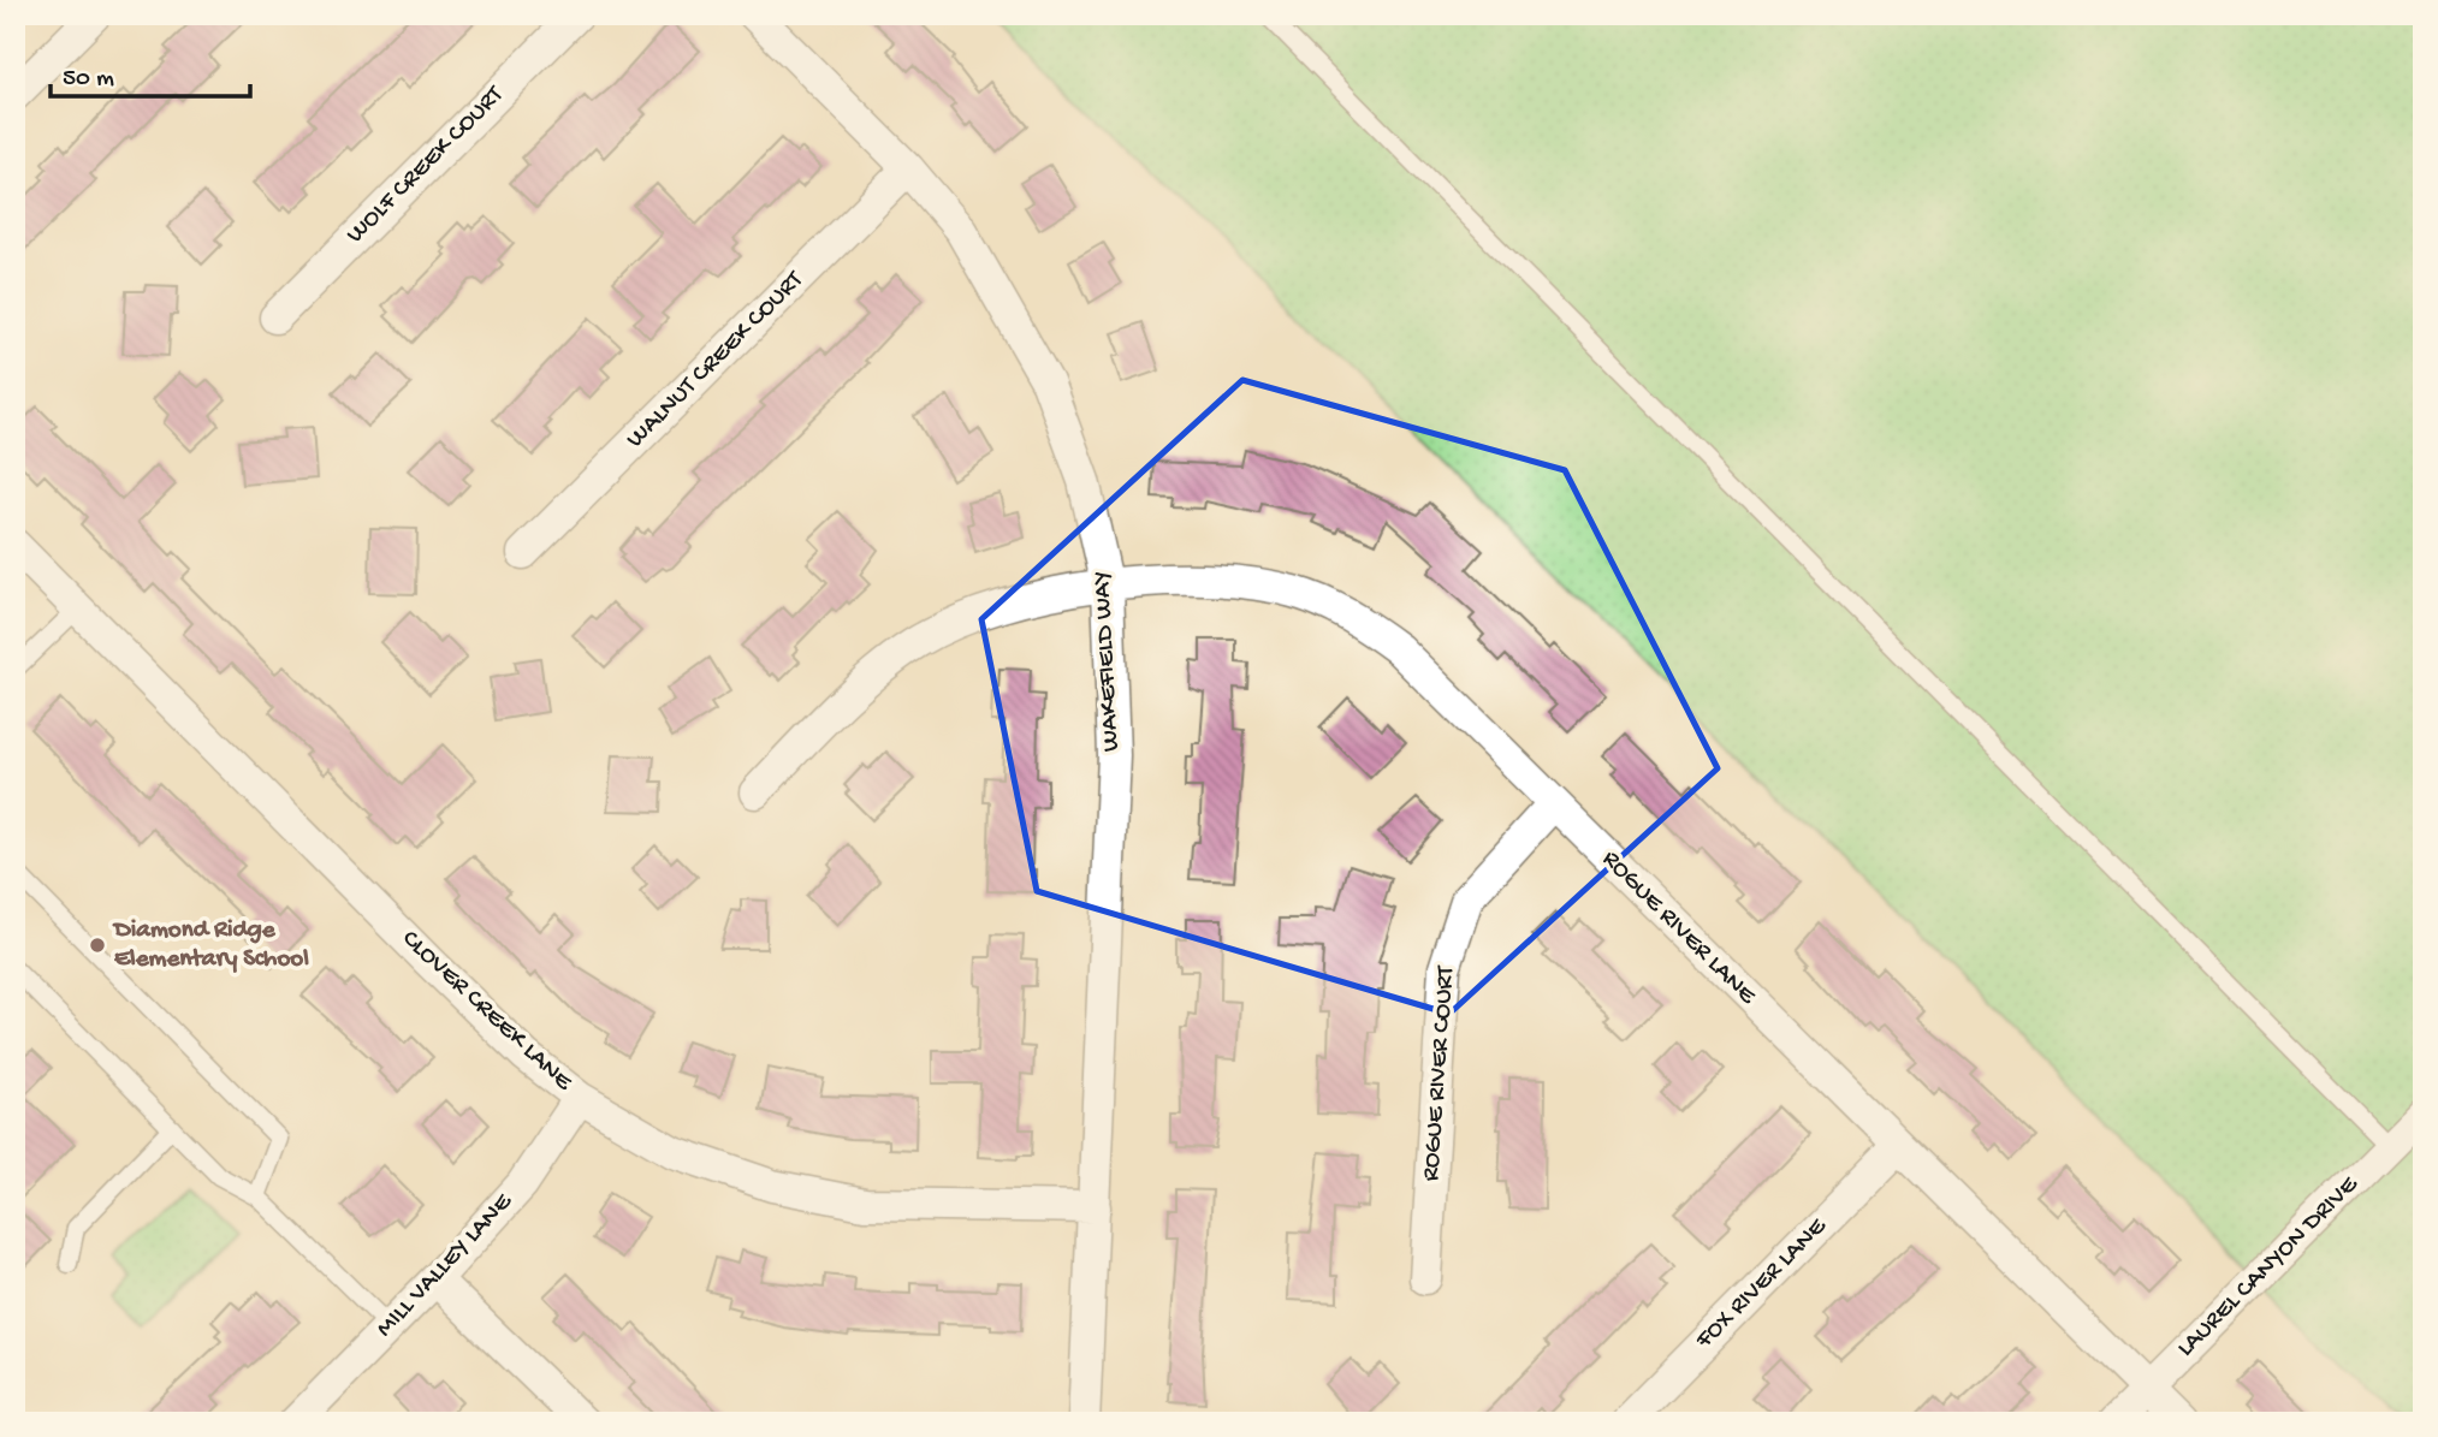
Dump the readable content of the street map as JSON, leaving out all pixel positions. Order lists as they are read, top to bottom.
{
  "streets": {
    "street": [
      "WOLF CREEK COURT",
      "WALNUT CREEK COURT",
      "WAKEFIELD WAY",
      "ROGUE RIVER LANE",
      "CLOVER CREEK LANE",
      "ROGUE RIVER COURT",
      "MILL VALLEY LANE",
      "LAUREL CANYON DRIVE",
      "FOX RIVER LANE"
    ]
  },
  "crossings": [
    ["WALNUT CREEK COURT", "WAKEFIELD WAY"],
    ["WAKEFIELD WAY", "ROGUE RIVER LANE"],
    ["WAKEFIELD WAY", "CLOVER CREEK LANE"],
    ["ROGUE RIVER LANE", "ROGUE RIVER COURT"],
    ["ROGUE RIVER LANE", "LAUREL CANYON DRIVE"],
    ["ROGUE RIVER LANE", "FOX RIVER LANE"],
    ["CLOVER CREEK LANE", "MILL VALLEY LANE"]
  ],
  "places": ["Diamond Ridge Elementary School"],
  "scale_bar": "50 m"
}
